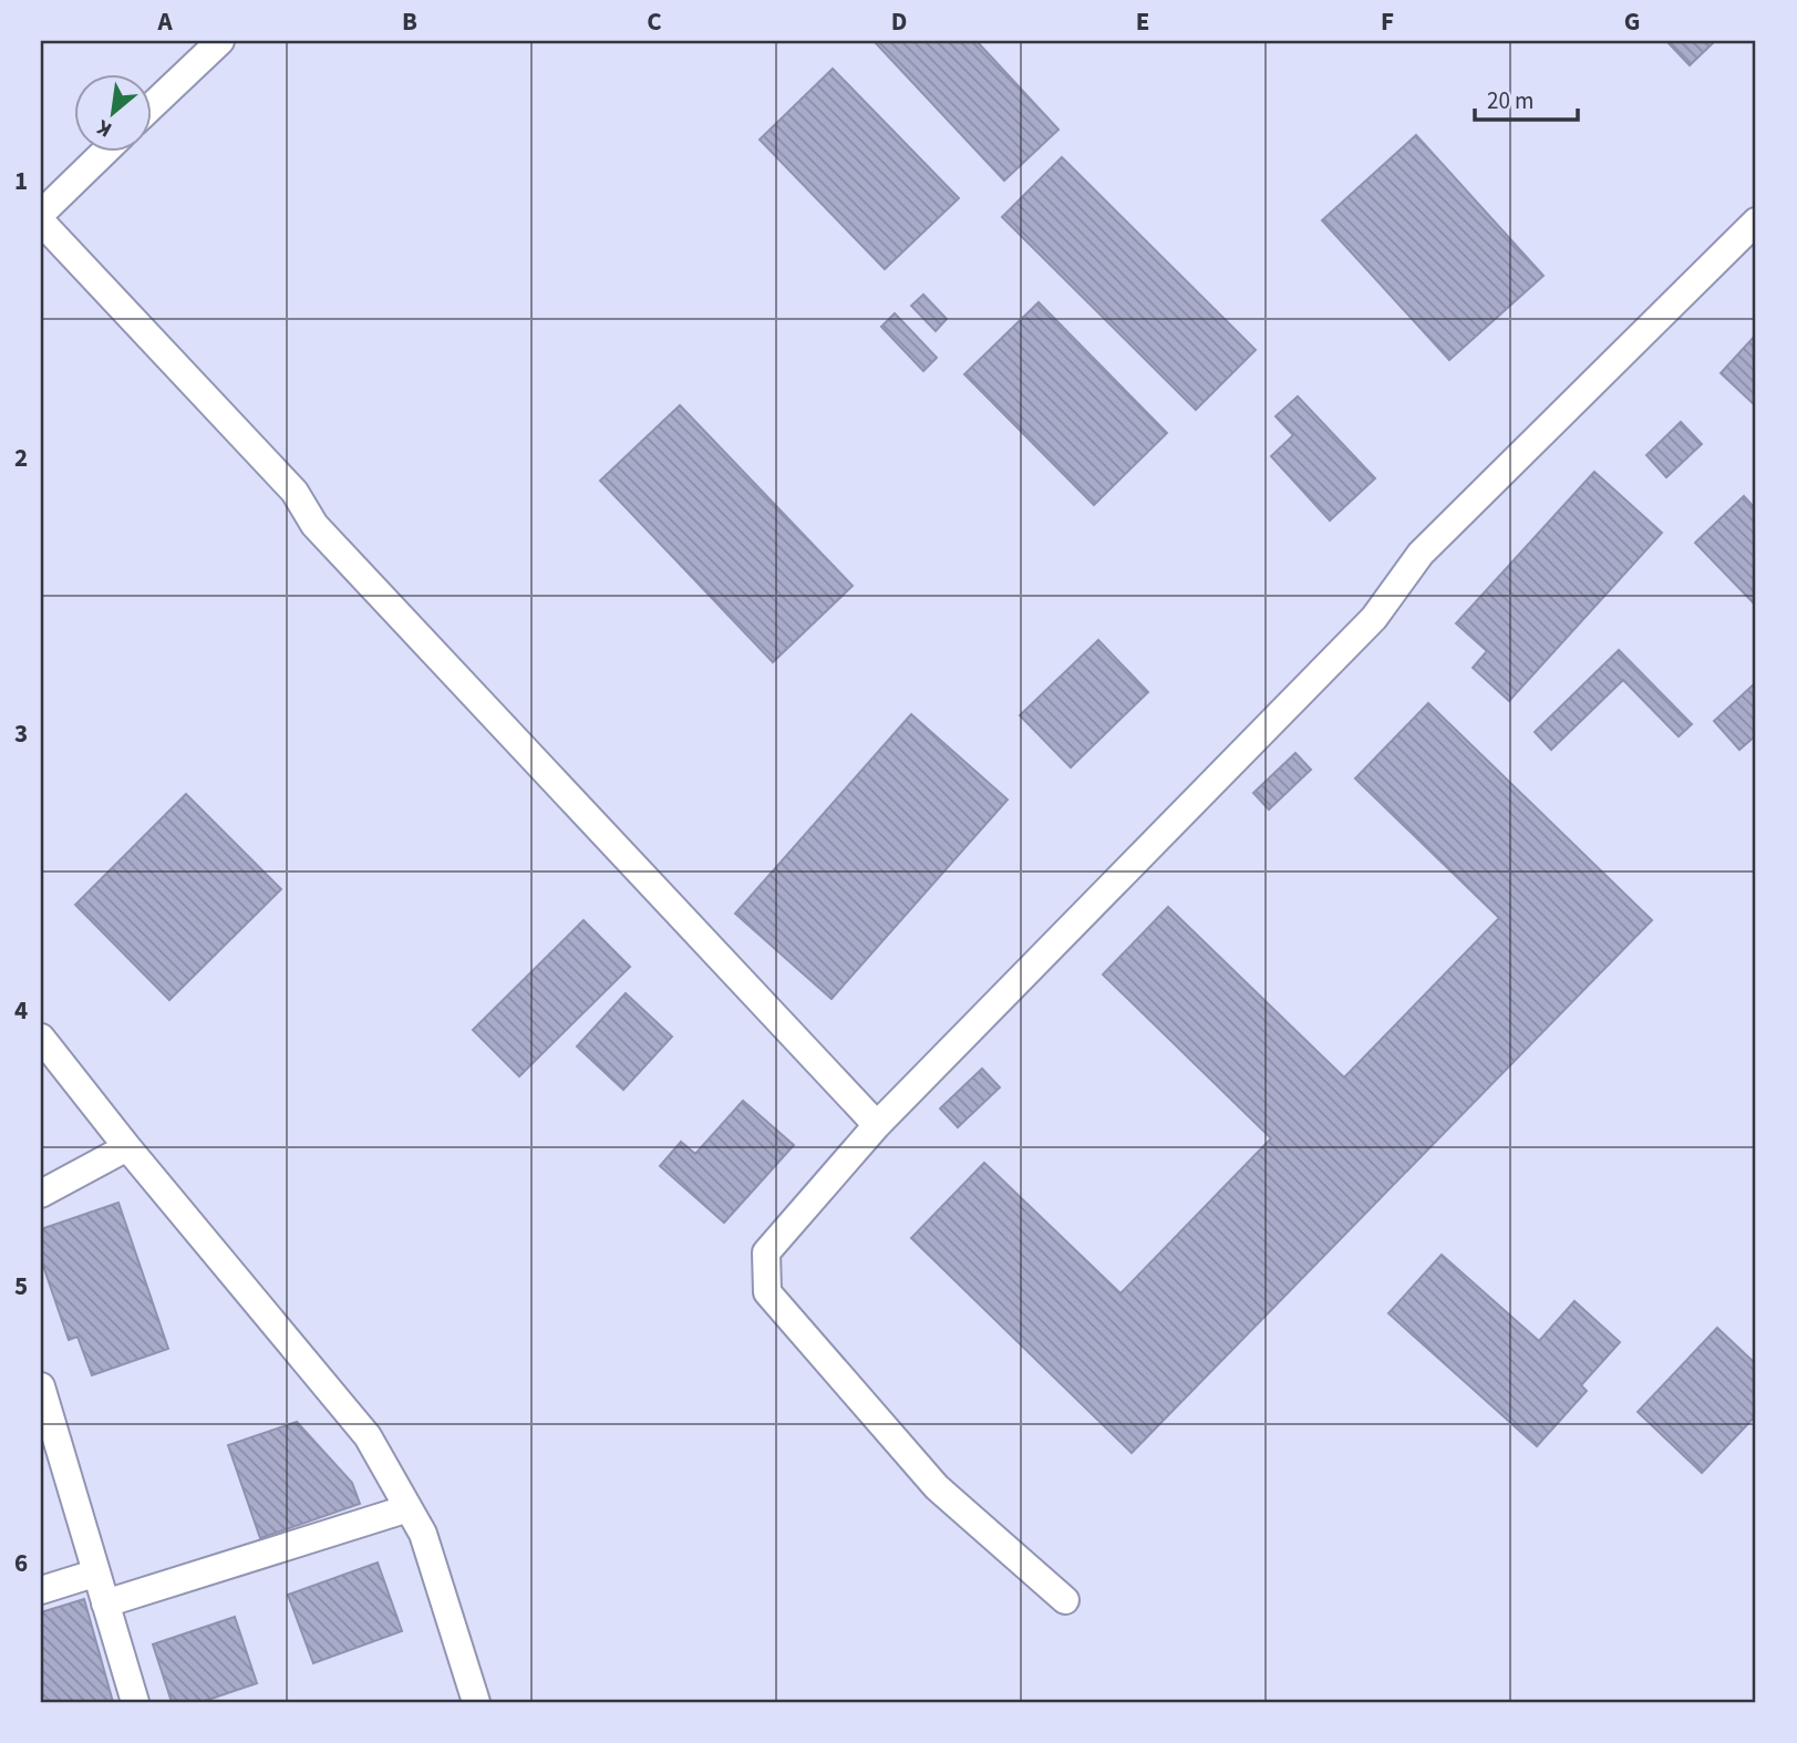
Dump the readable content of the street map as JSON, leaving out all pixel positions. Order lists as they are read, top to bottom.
{
  "scale_bar": "20 m",
  "north": "bottom left",
  "grid": {
    "columns": [
      "A",
      "B",
      "C",
      "D",
      "E",
      "F",
      "G"
    ],
    "rows": [
      "1",
      "2",
      "3",
      "4",
      "5",
      "6"
    ]
  }
}
